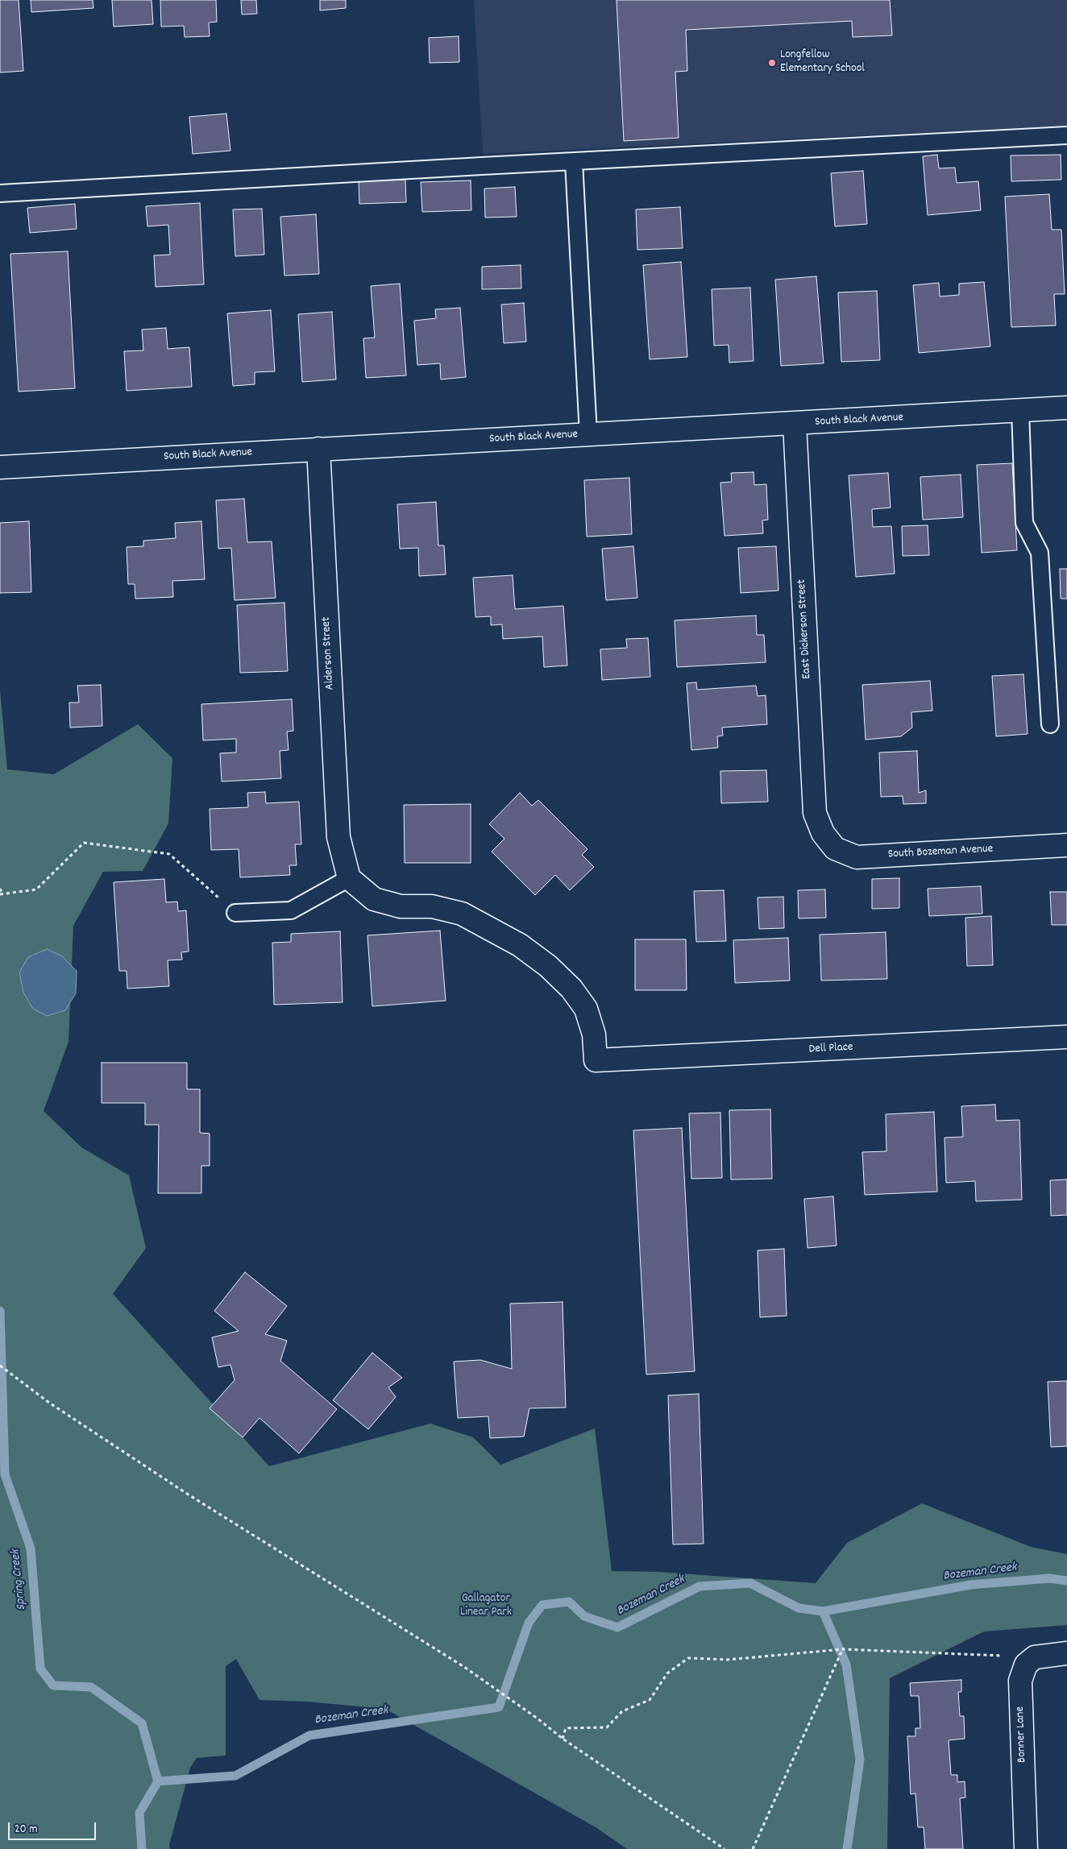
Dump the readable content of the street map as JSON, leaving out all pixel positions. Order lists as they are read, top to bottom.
{
  "streets": {
    "street": [
      "South Black Avenue",
      "East Dickerson Street",
      "Alderson Street",
      "South Bozeman Avenue",
      "Dell Place",
      "Bonner Lane"
    ]
  },
  "crossings": [
    ["South Black Avenue", "East Dickerson Street"],
    ["South Black Avenue", "Alderson Street"],
    ["East Dickerson Street", "South Bozeman Avenue"],
    ["Alderson Street", "Dell Place"]
  ],
  "water": ["Bozeman Creek", "Spring Creek"],
  "parks": ["Gallagator Linear Park"],
  "places": ["Longfellow Elementary School"],
  "scale_bar": "20 m"
}
